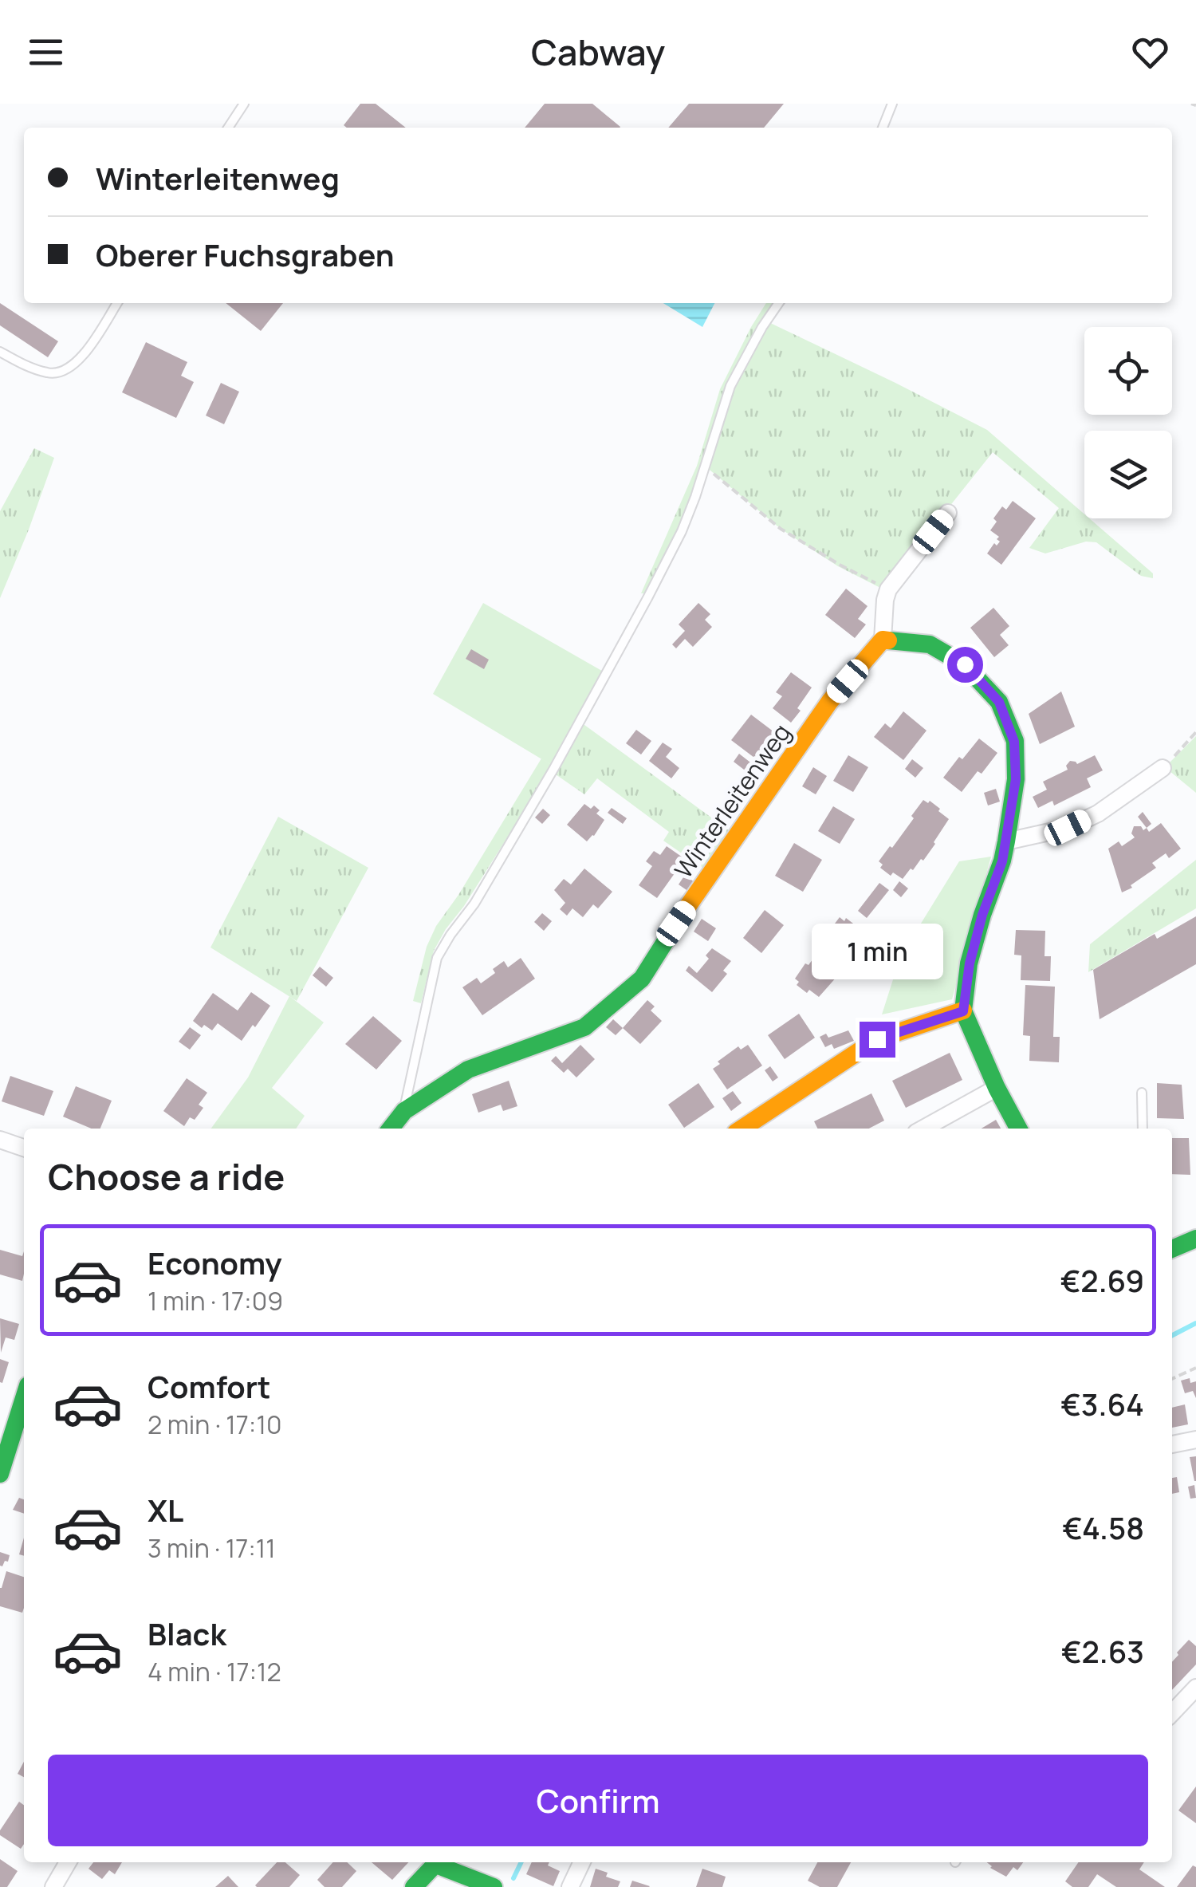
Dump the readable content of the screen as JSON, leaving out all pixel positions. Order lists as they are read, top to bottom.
{
  "streets": {
    "street": ["Winterleitenweg"]
  },
  "page": {
    "header": "Cabway",
    "banner": ["Winterleitenweg", "Oberer Fuchsgraben"],
    "bubble": "1 min",
    "heading": "Choose a ride",
    "list": [
      {
        "name": "Economy",
        "note": "1 min · 17:09",
        "value": "€2.69"
      },
      {
        "name": "Comfort",
        "note": "2 min · 17:10",
        "value": "€3.64"
      },
      {
        "name": "XL",
        "note": "3 min · 17:11",
        "value": "€4.58"
      },
      {
        "name": "Black",
        "note": "4 min · 17:12",
        "value": "€2.63"
      }
    ],
    "buttons": "Confirm"
  }
}
